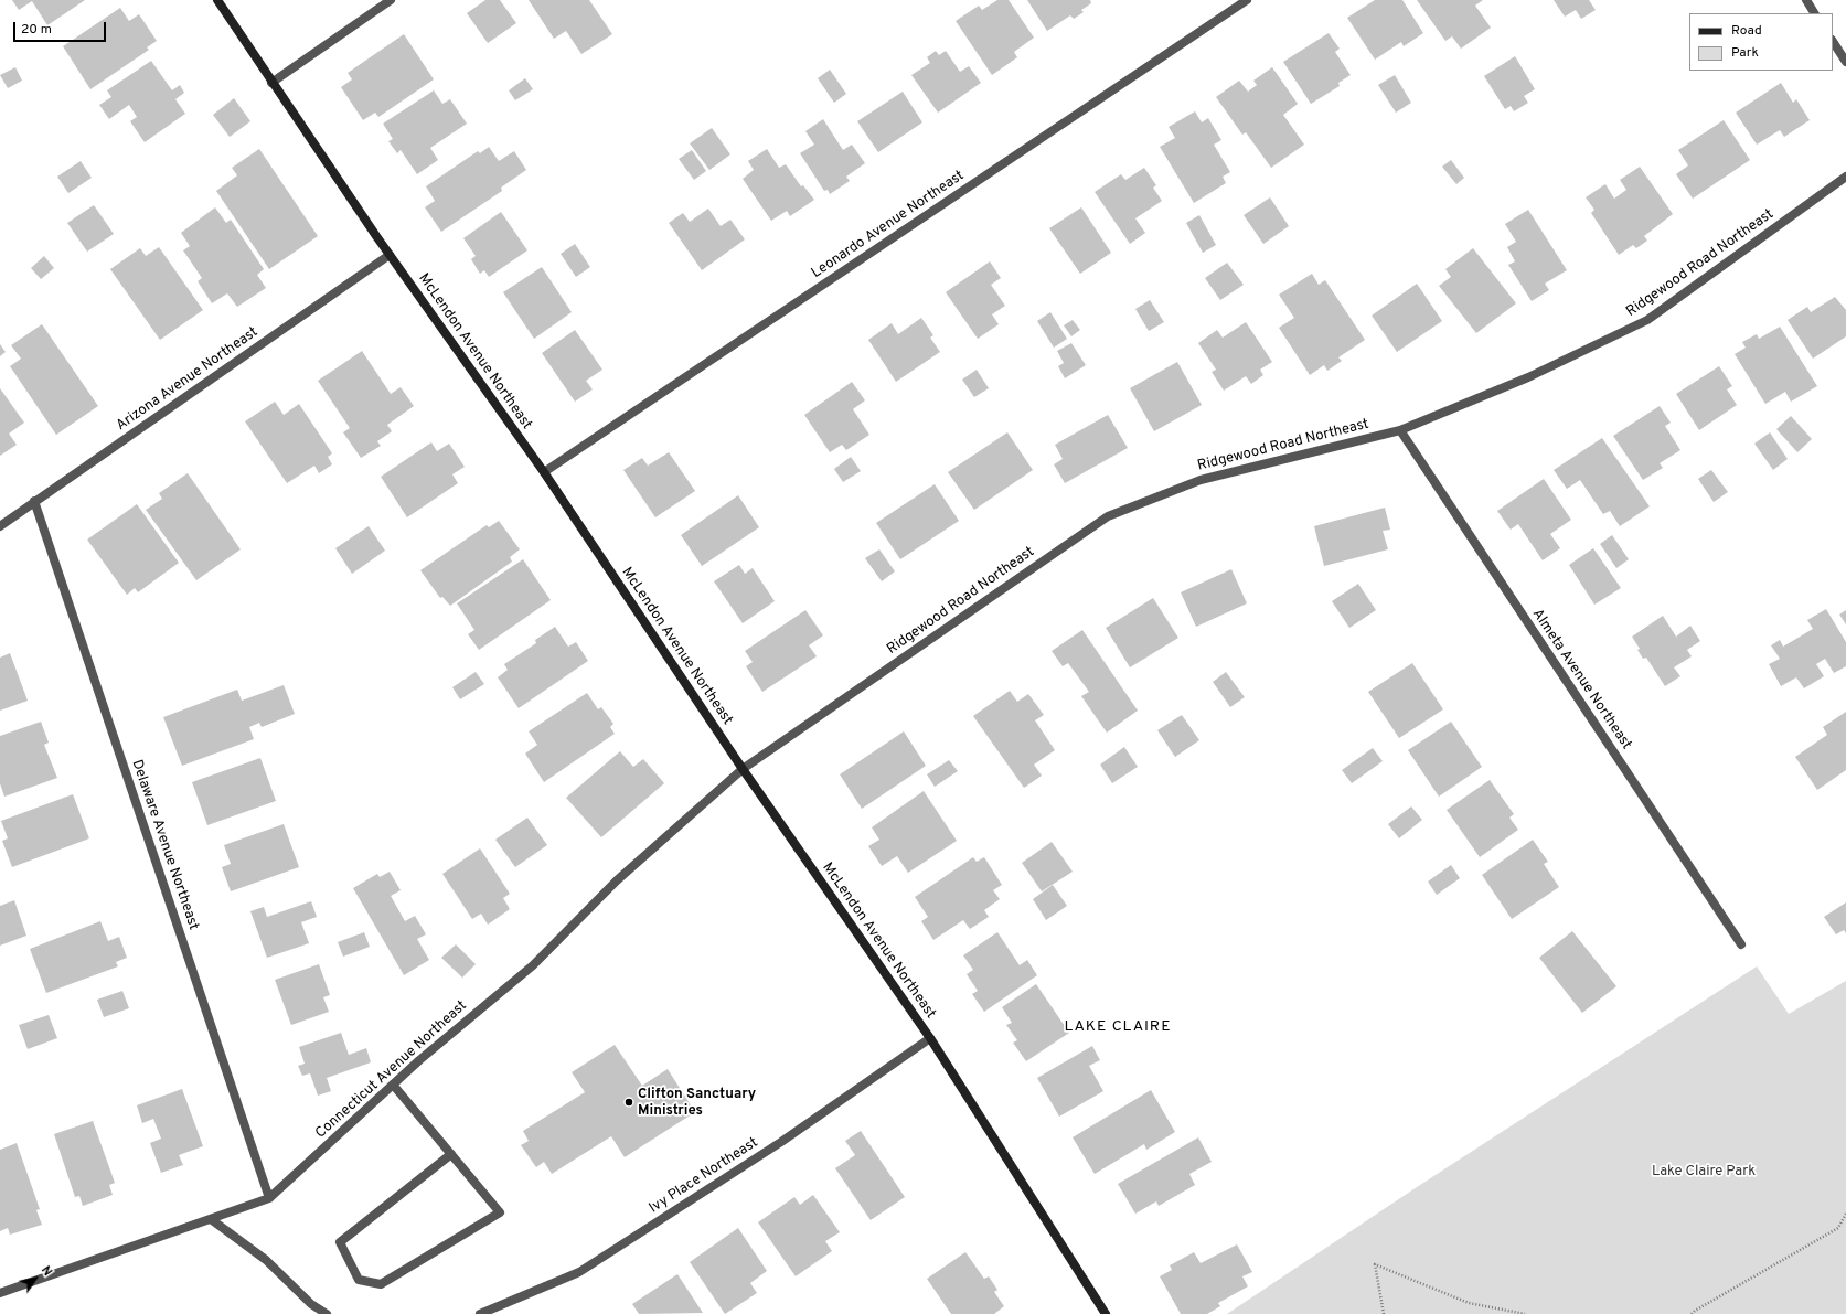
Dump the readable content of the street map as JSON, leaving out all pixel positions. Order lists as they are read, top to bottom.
{
  "streets": {
    "street": [
      "Leonardo Avenue Northeast",
      "Ridgewood Road Northeast",
      "McLendon Avenue Northeast",
      "Arizona Avenue Northeast",
      "Almeta Avenue Northeast",
      "Delaware Avenue Northeast",
      "Connecticut Avenue Northeast",
      "Ivy Place Northeast"
    ]
  },
  "crossings": [
    ["Leonardo Avenue Northeast", "McLendon Avenue Northeast"],
    ["Ridgewood Road Northeast", "McLendon Avenue Northeast"],
    ["Ridgewood Road Northeast", "Almeta Avenue Northeast"],
    ["Ridgewood Road Northeast", "Connecticut Avenue Northeast"],
    ["McLendon Avenue Northeast", "Arizona Avenue Northeast"],
    ["McLendon Avenue Northeast", "Connecticut Avenue Northeast"],
    ["McLendon Avenue Northeast", "Ivy Place Northeast"],
    ["Arizona Avenue Northeast", "Delaware Avenue Northeast"],
    ["Delaware Avenue Northeast", "Connecticut Avenue Northeast"]
  ],
  "districts": ["LAKE CLAIRE"],
  "parks": ["Lake Claire Park"],
  "places": ["Clifton Sanctuary Ministries"],
  "legend": ["Road", "Park"],
  "scale_bar": "20 m",
  "north": "top right"
}
